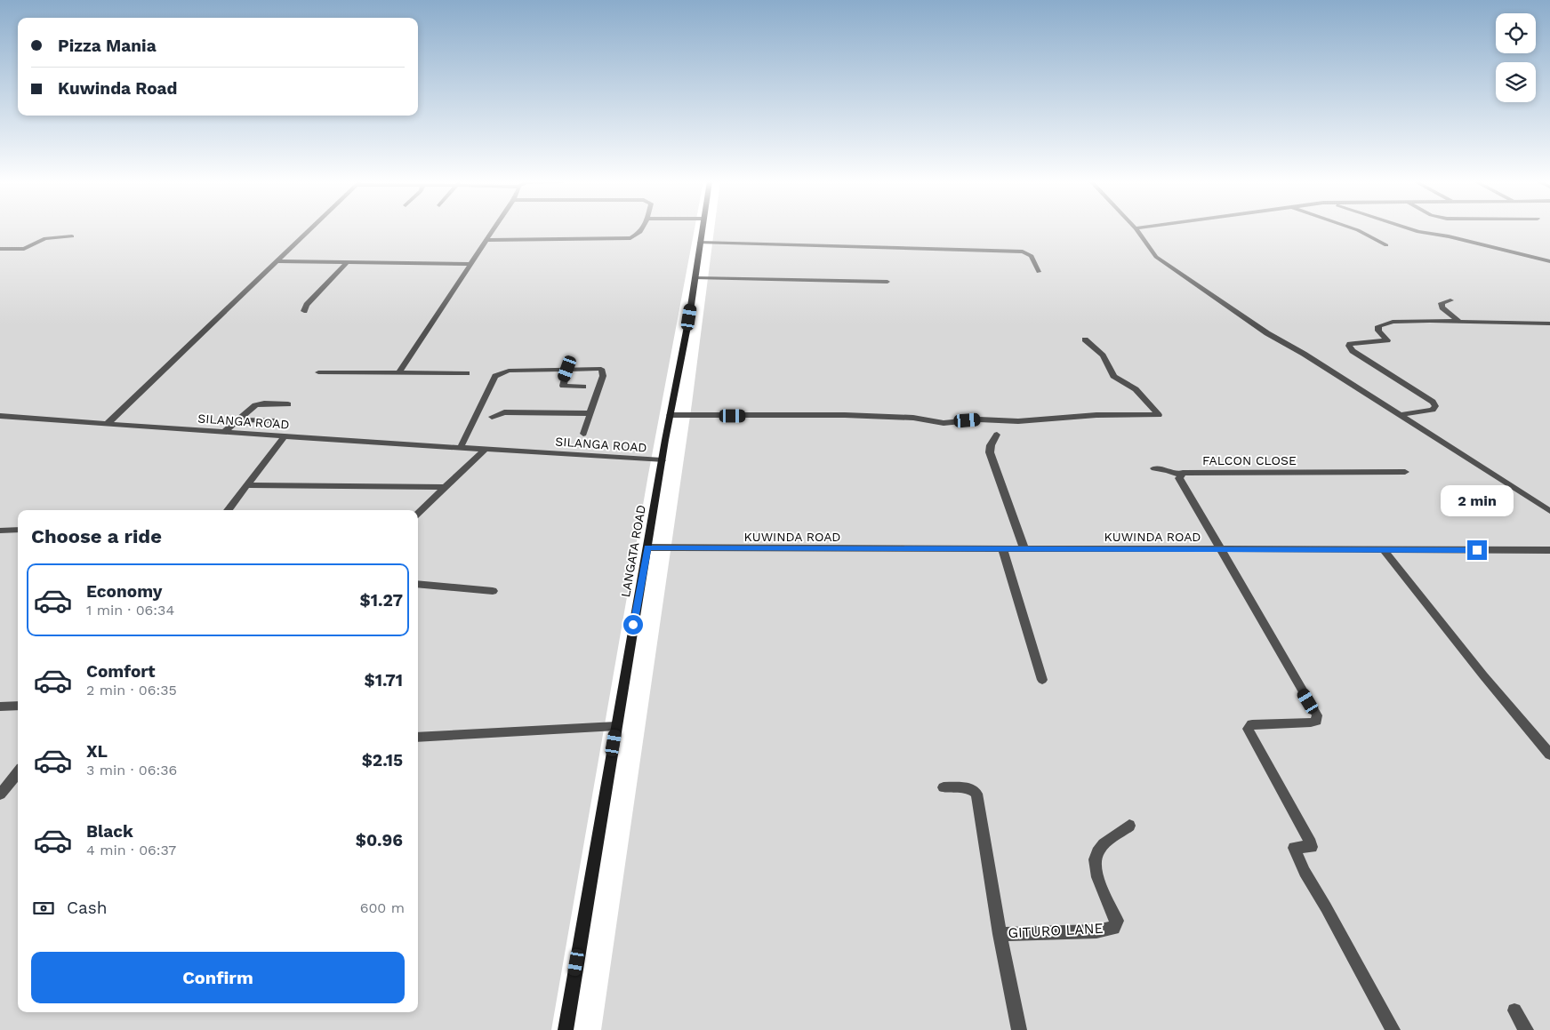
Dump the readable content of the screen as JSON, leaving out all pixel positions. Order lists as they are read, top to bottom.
{
  "streets": {
    "main road": ["LANGATA ROAD"],
    "street": [
      "SILANGA ROAD",
      "FALCON CLOSE",
      "KUWINDA ROAD",
      "GITURO LANE"
    ]
  },
  "crossings": [
    ["SILANGA ROAD", "LANGATA ROAD"],
    ["KUWINDA ROAD", "LANGATA ROAD"]
  ],
  "page": {
    "banner": ["Pizza Mania", "Kuwinda Road"],
    "bubble": "2 min",
    "heading": "Choose a ride",
    "list": [
      {
        "name": "Economy",
        "note": "1 min · 06:34",
        "value": "$1.27"
      },
      {
        "name": "Comfort",
        "note": "2 min · 06:35",
        "value": "$1.71"
      },
      {
        "name": "XL",
        "note": "3 min · 06:36",
        "value": "$2.15"
      },
      {
        "name": "Black",
        "note": "4 min · 06:37",
        "value": "$0.96"
      }
    ],
    "pay": ["Cash", "600 m"],
    "buttons": "Confirm"
  }
}
